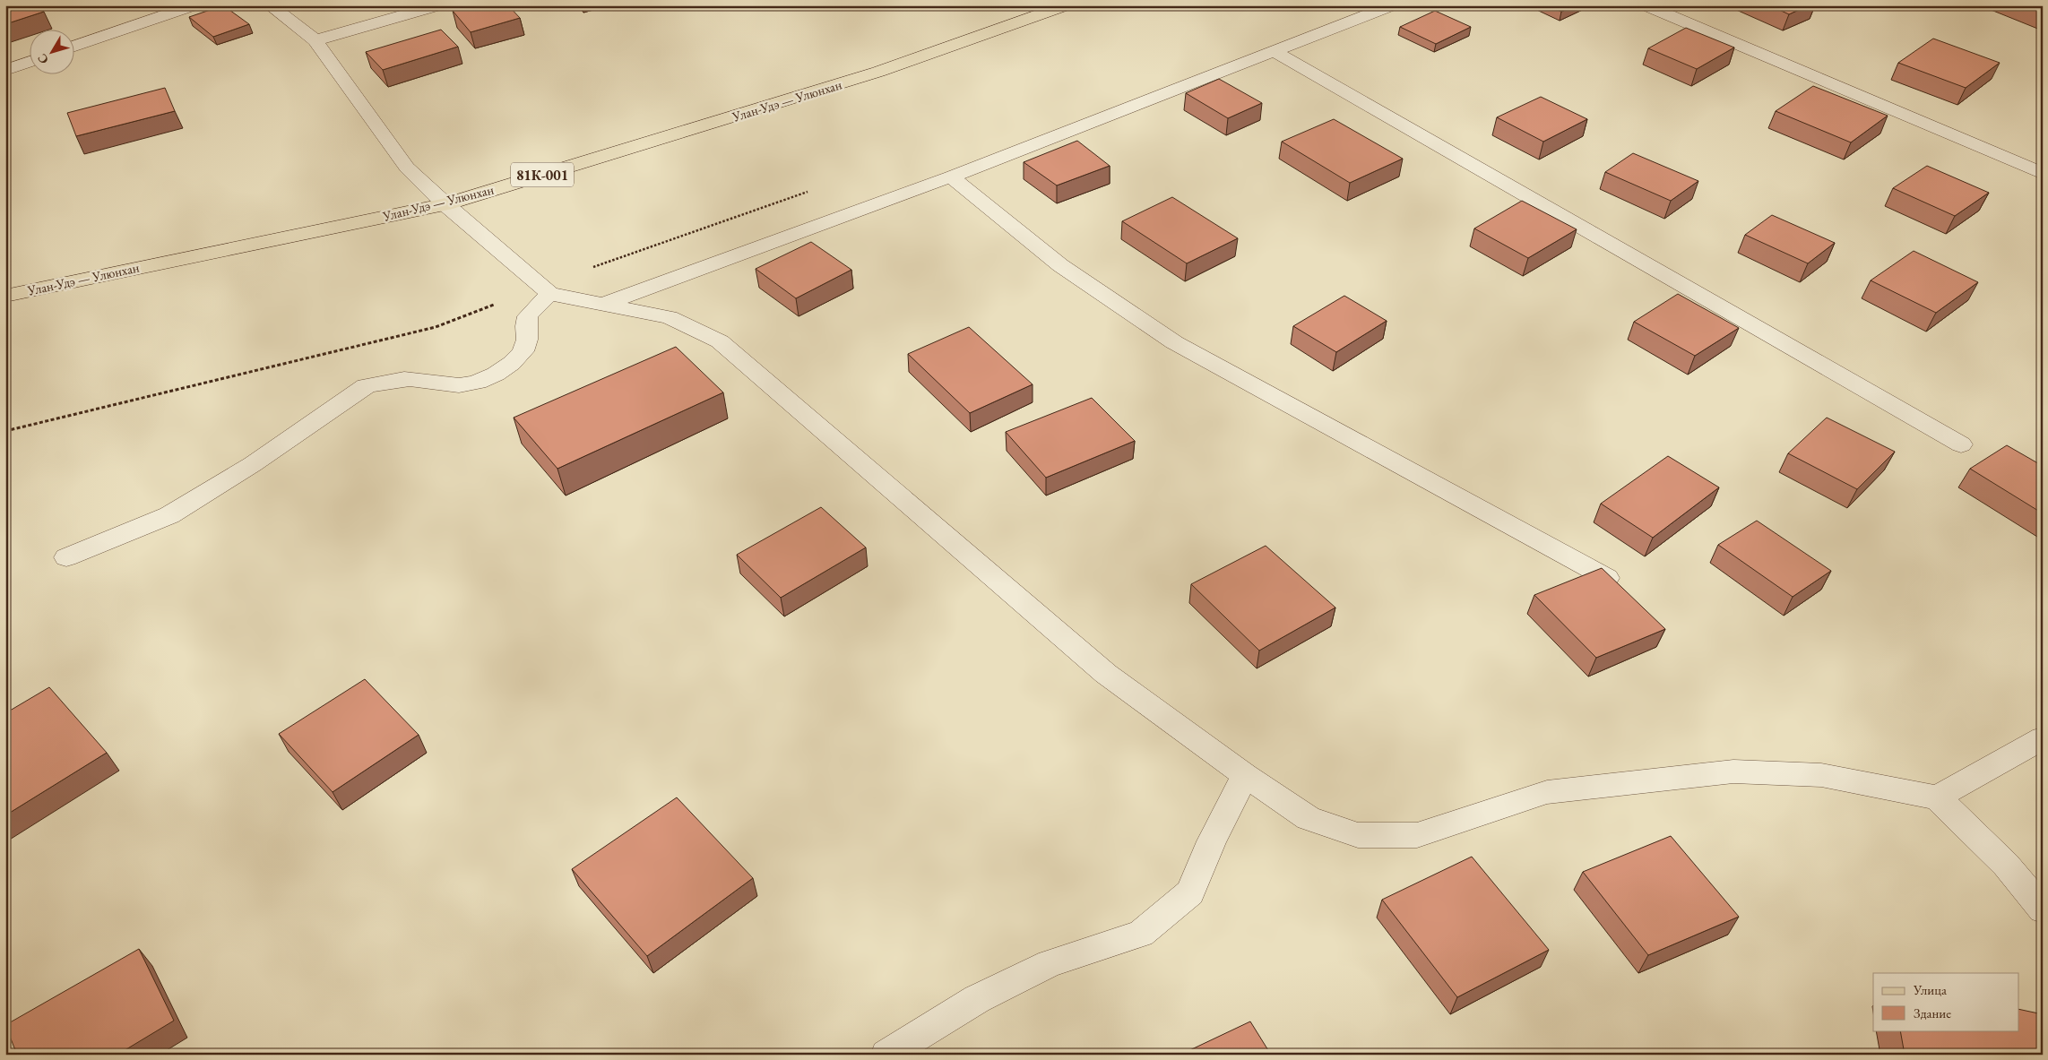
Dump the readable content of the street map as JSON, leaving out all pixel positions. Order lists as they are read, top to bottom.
{
  "streets": {
    "main road": ["Улан-Удэ — Улюнхан", "81К-001"]
  },
  "legend": ["Улица", "Здание"],
  "north": "bottom left"
}
